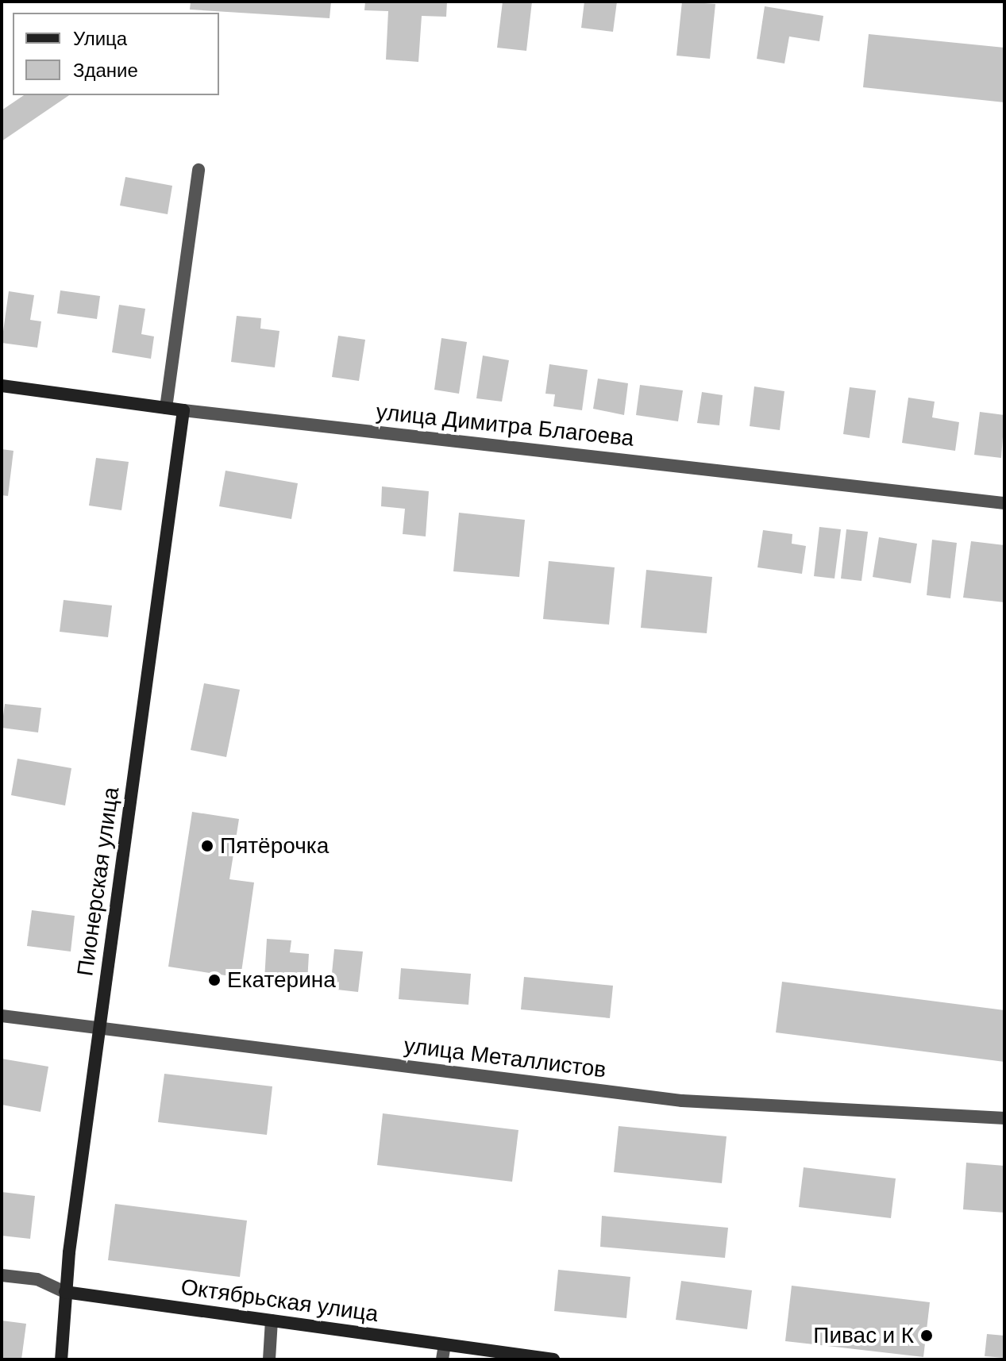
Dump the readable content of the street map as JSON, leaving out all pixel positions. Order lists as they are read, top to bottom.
{
  "streets": {
    "main road": ["улица Димитра Благоева", "Пионерская улица", "Октябрьская улица"],
    "street": ["улица Металлистов"]
  },
  "crossings": [
    ["улица Димитра Благоева", "Пионерская улица"],
    ["Пионерская улица", "улица Металлистов"],
    ["Пионерская улица", "Октябрьская улица"]
  ],
  "places": ["Пятёрочка", "Екатерина", "Пивас и К"],
  "legend": ["Улица", "Здание"]
}
